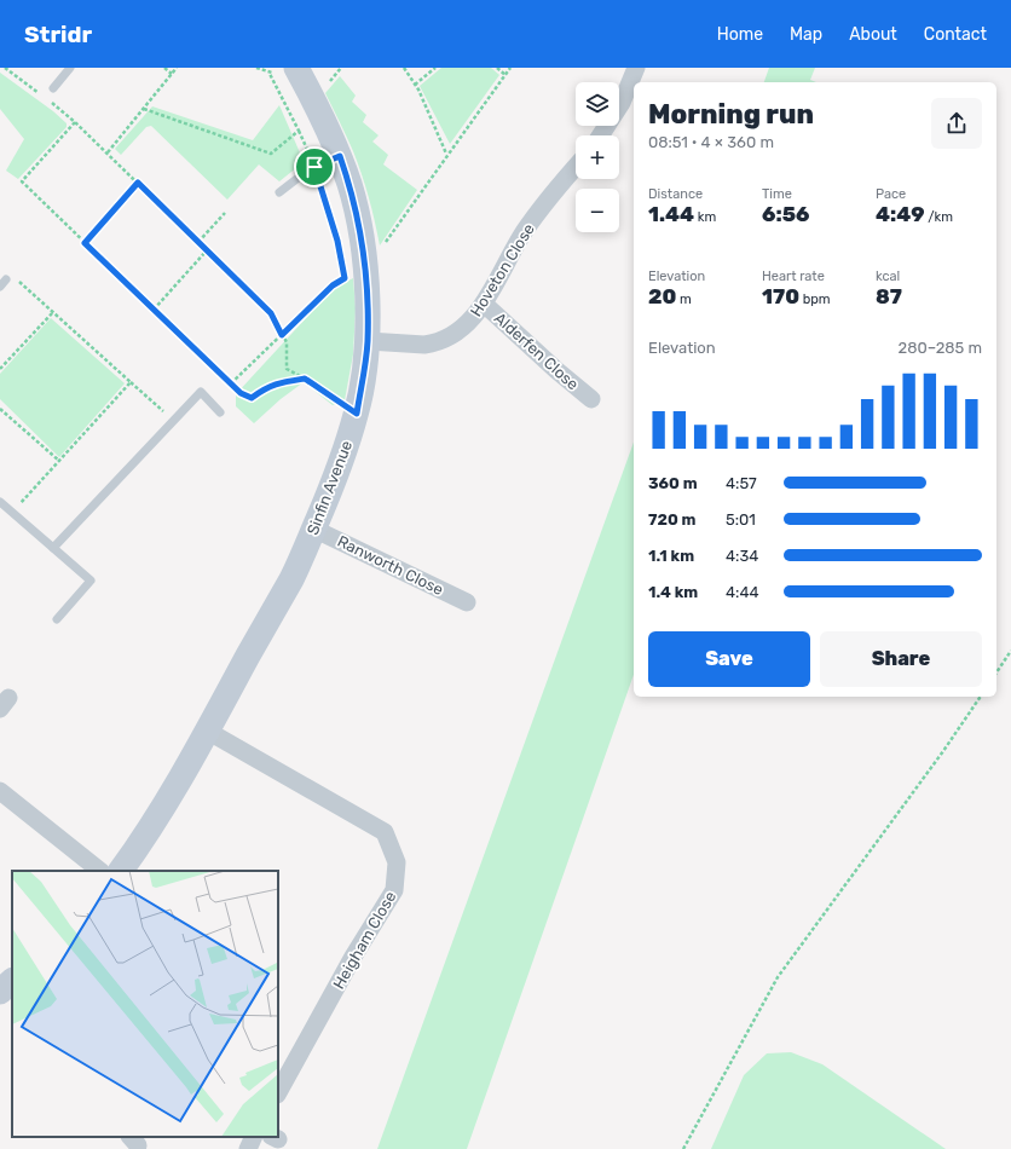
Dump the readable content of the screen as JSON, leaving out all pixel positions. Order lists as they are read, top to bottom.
{
  "streets": {
    "street": [
      "Hoveton Close",
      "Alderfen Close",
      "Sinfin Avenue",
      "Ranworth Close",
      "Heigham Close"
    ]
  },
  "crossings": [
    ["Hoveton Close", "Alderfen Close"],
    ["Hoveton Close", "Sinfin Avenue"],
    ["Sinfin Avenue", "Ranworth Close"],
    ["Sinfin Avenue", "Heigham Close"]
  ],
  "page": {
    "header": "Stridr",
    "nav": [
      "Home",
      "Map",
      "About",
      "Contact"
    ],
    "map_buttons": ["+", "−"],
    "heading": ["Morning run", "08:51 · 4 × 360 m"],
    "stats": [
      ["Distance", "1.44 km"],
      ["Time", "6:56"],
      ["Pace", "4:49 /km"],
      ["Elevation", "20 m"],
      ["Heart rate", "170 bpm"],
      ["kcal", "87"]
    ],
    "chart": ["Elevation", "280–285 m"],
    "list": [
      {
        "name": "360 m",
        "note": "4:57"
      },
      {
        "name": "720 m",
        "note": "5:01"
      },
      {
        "name": "1.1 km",
        "note": "4:34"
      },
      {
        "name": "1.4 km",
        "note": "4:44"
      }
    ],
    "buttons": ["Save", "Share"]
  }
}
